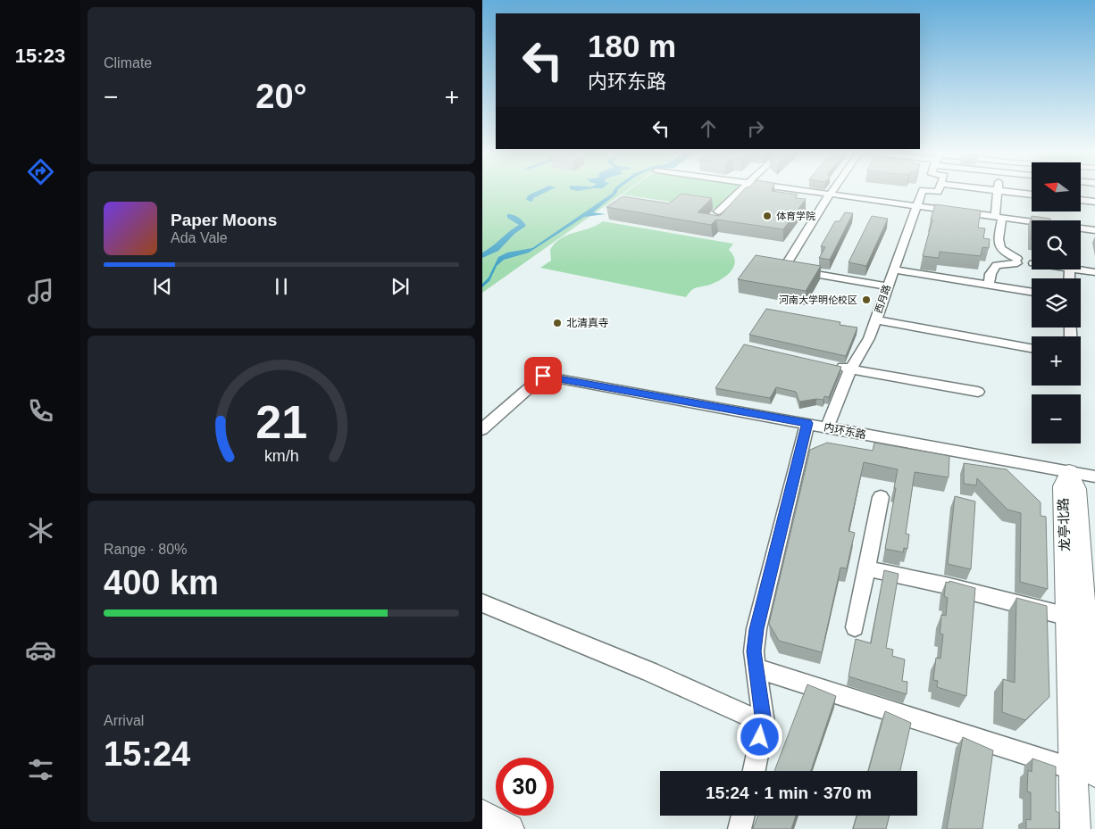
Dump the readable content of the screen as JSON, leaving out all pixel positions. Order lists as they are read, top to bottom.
{
  "streets": {
    "main road": ["龙亭北路"],
    "street": ["西月路", "内环东路"]
  },
  "crossings": [
    ["西月路", "内环东路"],
    ["内环东路", "龙亭北路"]
  ],
  "places": ["体育学院", "河南大学明伦校区", "北清真寺"],
  "north": "left",
  "page": {
    "tabs": "15:23",
    "tile": [
      "Climate",
      ["Range · 80%", "400 km"],
      ["Arrival", "15:24"]
    ],
    "turn": ["180 m", "内环东路"],
    "heat": ["−", "20°", "+"],
    "map_buttons": ["+", "−"],
    "song": ["Paper Moons", "Ada Vale"],
    "limit": "30",
    "trip": "15:24 · 1 min · 370 m",
    "gauge": ["21", "km/h"]
  }
}
